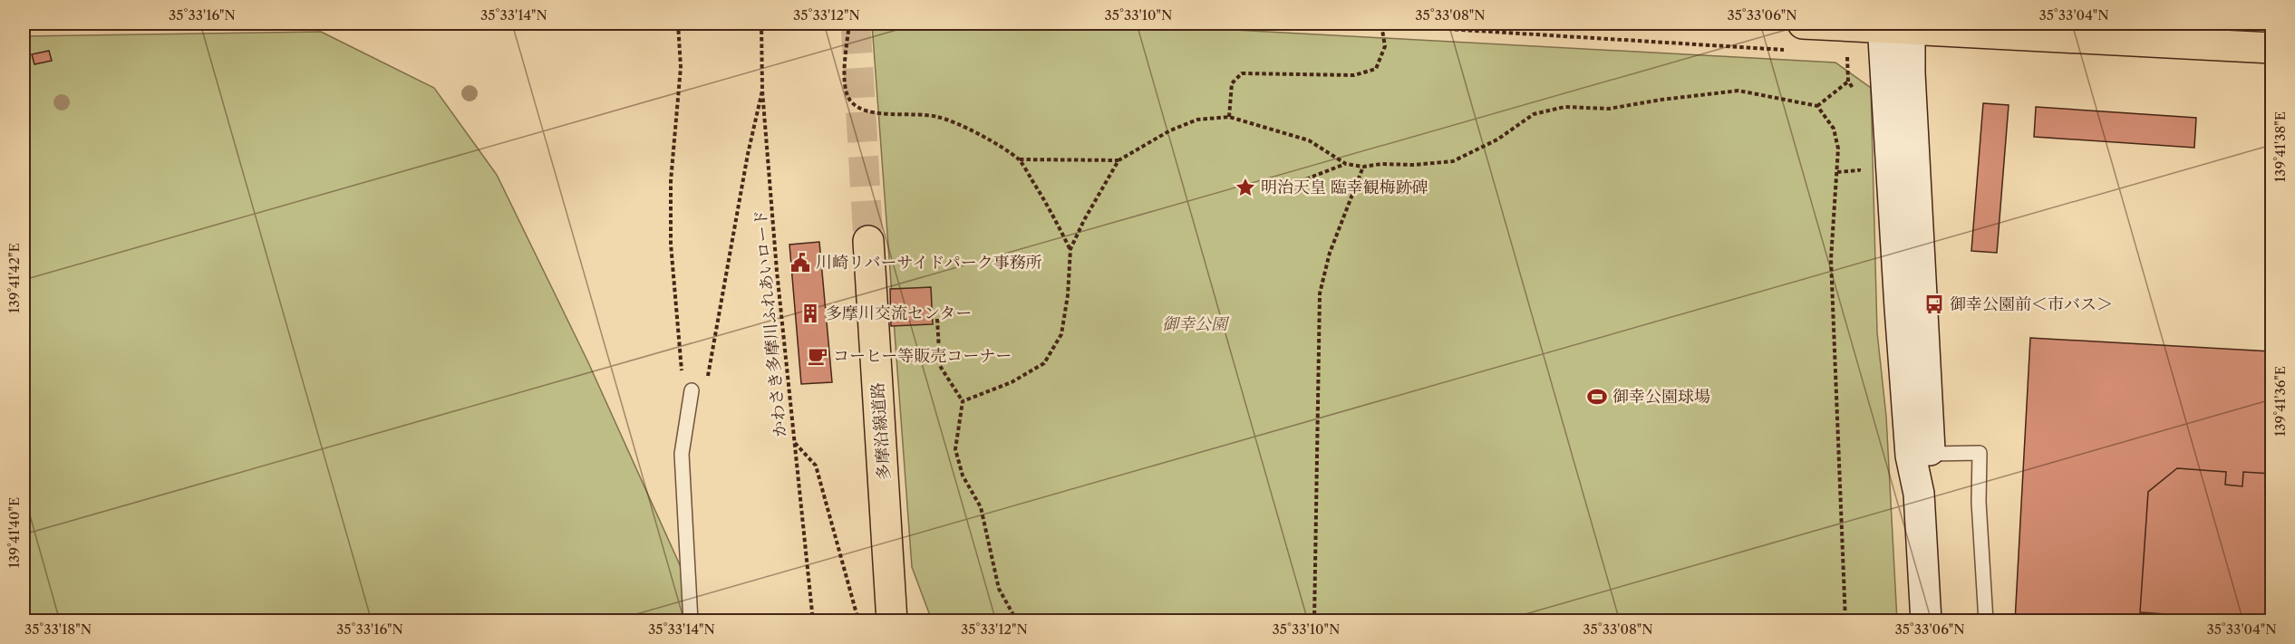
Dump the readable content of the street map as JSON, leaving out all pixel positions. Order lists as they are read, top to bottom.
{
  "streets": {
    "main road": ["多摩沿線道路"],
    "path": ["かわさき多摩川ふれあいロード"]
  },
  "parks": ["御幸公園"],
  "places": {
    "place": ["明治天皇 臨幸観梅跡碑"],
    "public building": ["川崎リバーサイドパーク事務所"],
    "bus stop": ["御幸公園前＜市バス＞"],
    "building": ["多摩川交流センター"],
    "cafe": ["コーヒー等販売コーナー"],
    "sports": ["御幸公園球場"]
  },
  "coordinates": [
    "35°33'16\"N",
    "35°33'14\"N",
    "35°33'12\"N",
    "35°33'10\"N",
    "35°33'08\"N",
    "35°33'06\"N",
    "35°33'04\"N",
    "139°41'38\"E",
    "139°41'42\"E",
    "139°41'36\"E",
    "139°41'40\"E",
    "35°33'18\"N"
  ]
}
